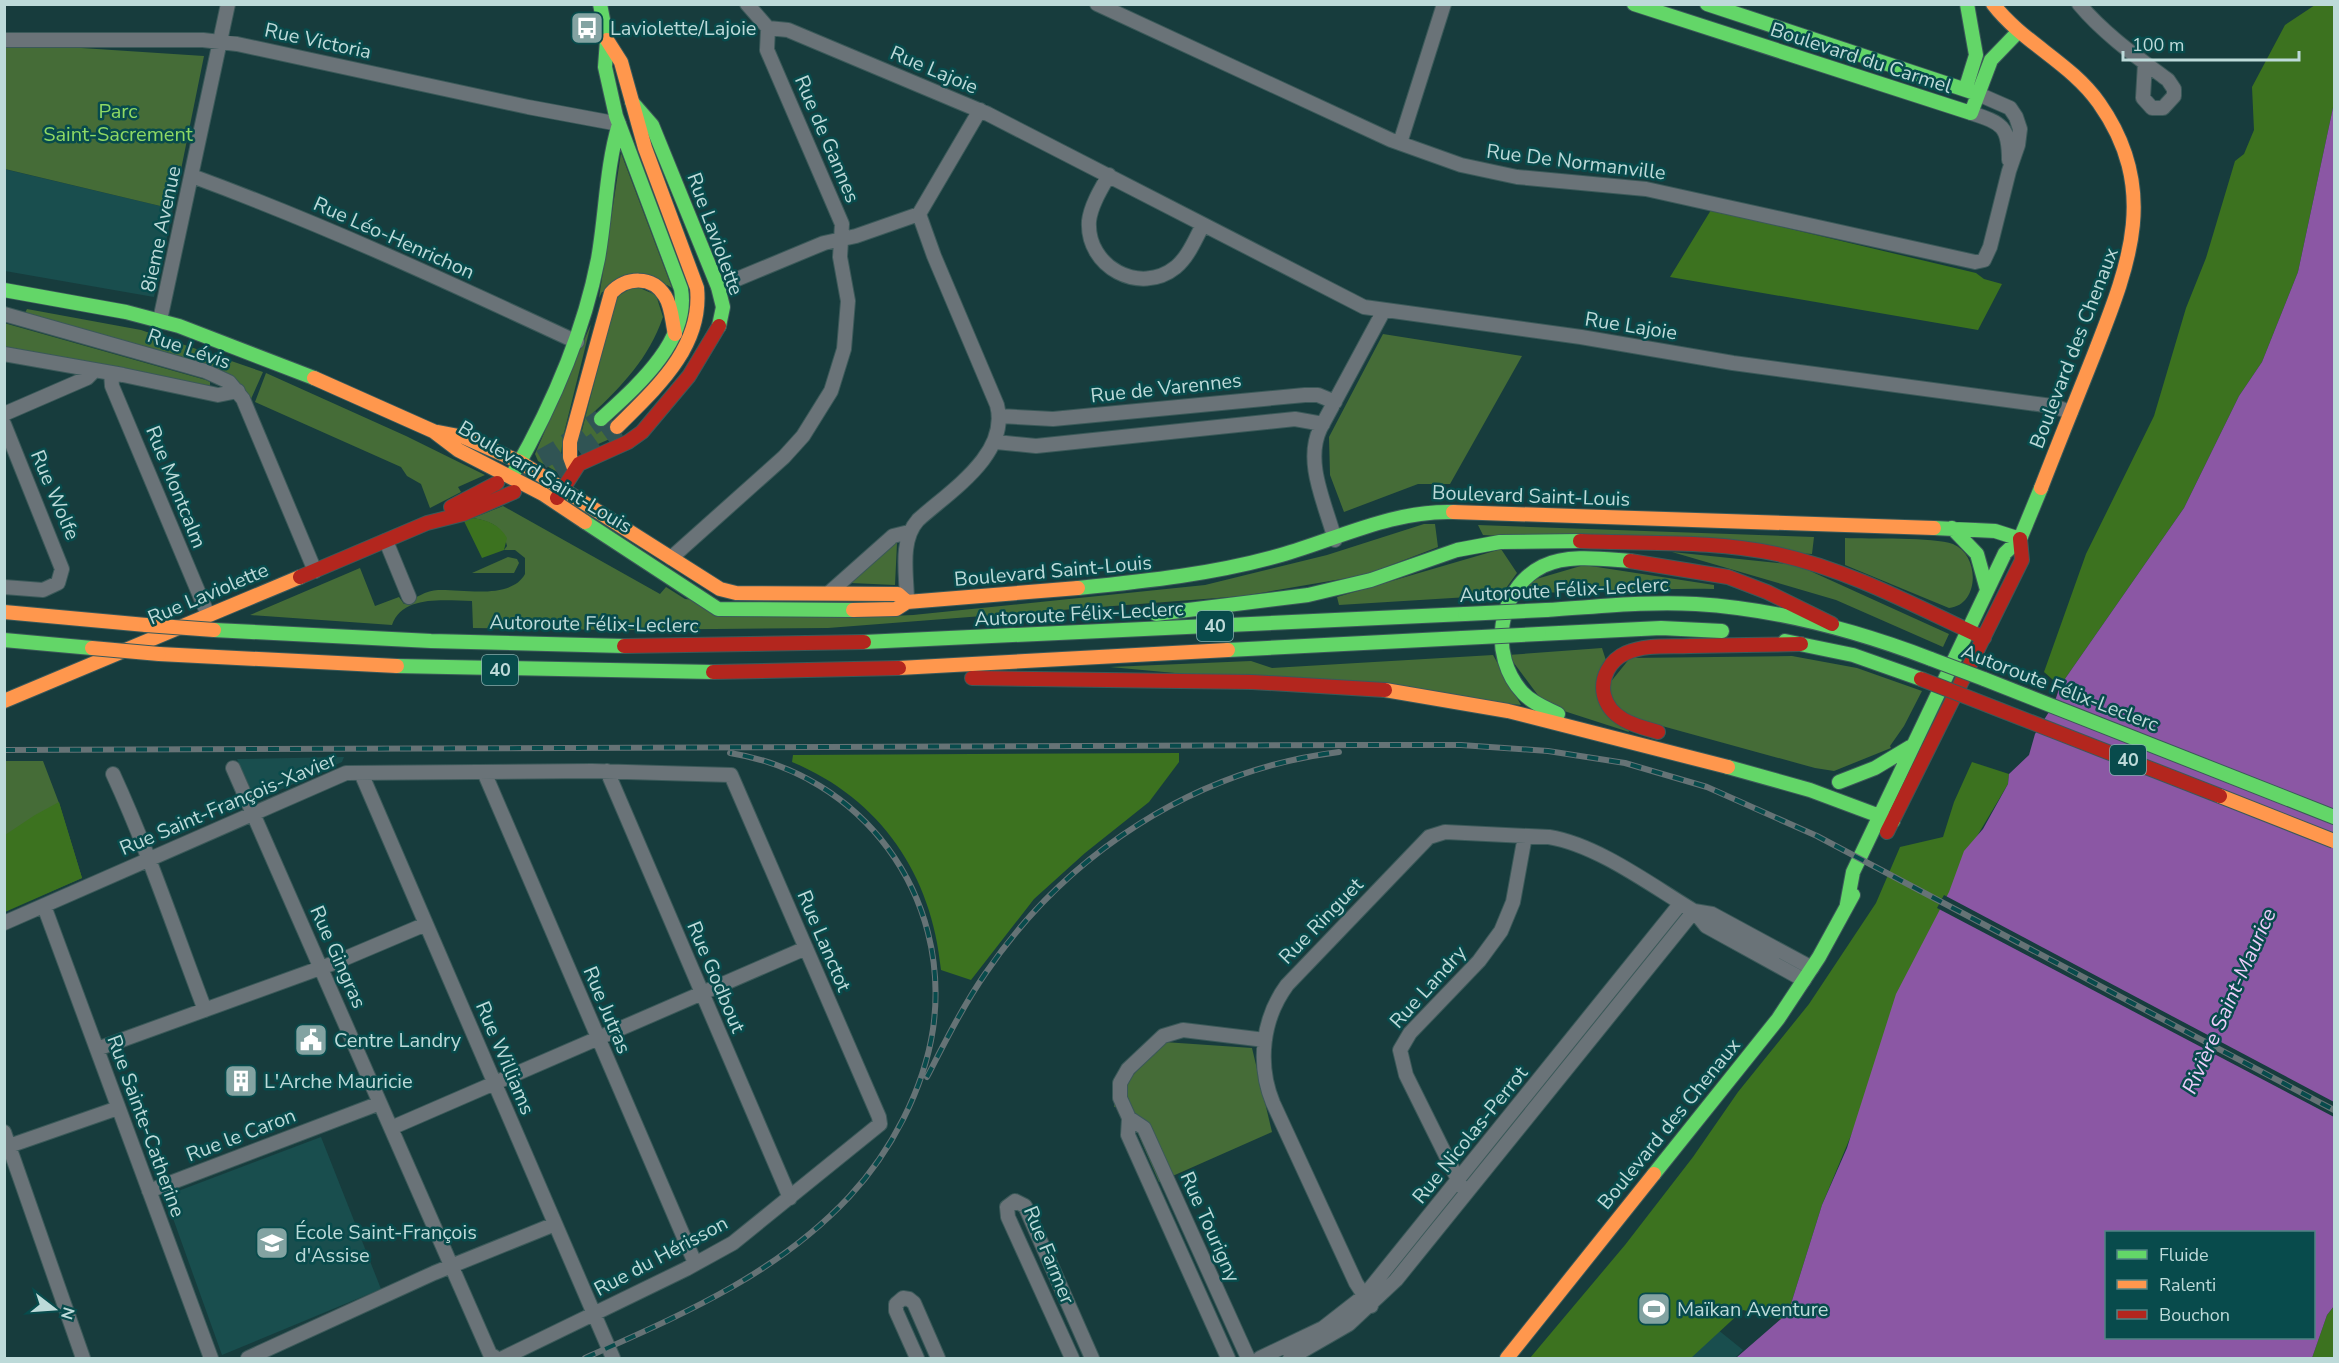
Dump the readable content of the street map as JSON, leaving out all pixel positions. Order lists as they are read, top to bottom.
{
  "streets": {
    "main road": [
      "Boulevard du Carmel",
      "Rue Laviolette",
      "Boulevard des Chenaux",
      "Boulevard Saint-Louis",
      "Autoroute Félix-Leclerc",
      "40"
    ],
    "street": [
      "Rue Victoria",
      "Rue Lajoie",
      "Rue de Gannes",
      "Rue De Normanville",
      "8ieme Avenue",
      "Rue Léo-Henrichon",
      "Rue Lévis",
      "Rue de Varennes",
      "Rue Montcalm",
      "Rue Wolfe",
      "Rue Saint-François-Xavier",
      "Rue Ringuet",
      "Rue Lanctot",
      "Rue Gingras",
      "Rue Godbout",
      "Rue Landry",
      "Rue Jutras",
      "Rue Williams",
      "Rue Sainte-Catherine",
      "Rue le Caron",
      "Rue Nicolas-Perrot",
      "Rue Tourigny",
      "Rue Farmer",
      "Rue du Hérisson"
    ]
  },
  "crossings": [
    ["Rue Victoria", "8ieme Avenue"],
    ["Rue Victoria", "Rue Laviolette"],
    ["Boulevard du Carmel", "Rue De Normanville"],
    ["Rue Lajoie", "Rue de Gannes"],
    ["Rue Lajoie", "Boulevard des Chenaux"],
    ["Rue de Gannes", "Boulevard Saint-Louis"],
    ["8ieme Avenue", "Rue Léo-Henrichon"],
    ["8ieme Avenue", "Boulevard Saint-Louis"],
    ["Rue Laviolette", "Rue Lévis"],
    ["Rue Laviolette", "Rue Montcalm"],
    ["Boulevard des Chenaux", "Boulevard Saint-Louis"],
    ["Boulevard des Chenaux", "Rue Ringuet"],
    ["Rue Saint-François-Xavier", "Rue Lanctot"],
    ["Rue Saint-François-Xavier", "Rue Gingras"],
    ["Rue Saint-François-Xavier", "Rue Godbout"],
    ["Rue Saint-François-Xavier", "Rue Jutras"],
    ["Rue Saint-François-Xavier", "Rue Williams"],
    ["Rue Saint-François-Xavier", "Rue Sainte-Catherine"],
    ["Rue Ringuet", "Rue Landry"],
    ["Rue Ringuet", "Rue Nicolas-Perrot"],
    ["Rue Ringuet", "Rue Tourigny"],
    ["Rue Lanctot", "Rue du Hérisson"],
    ["Rue Gingras", "Rue le Caron"],
    ["Rue Godbout", "Rue du Hérisson"],
    ["Rue Landry", "Rue Nicolas-Perrot"],
    ["Rue Jutras", "Rue du Hérisson"],
    ["Rue Williams", "Rue du Hérisson"],
    ["Rue Sainte-Catherine", "Rue le Caron"]
  ],
  "water": ["Rivière Saint-Maurice"],
  "parks": ["Parc Saint-Sacrement"],
  "places": {
    "bus stop": ["Laviolette/Lajoie"],
    "public building": ["Centre Landry"],
    "building": ["L'Arche Mauricie"],
    "school or university": ["École Saint-François d'Assise"],
    "sports": ["Maïkan Aventure"]
  },
  "legend": ["Fluide", "Ralenti", "Bouchon"],
  "scale_bar": "100 m",
  "north": "right"
}
